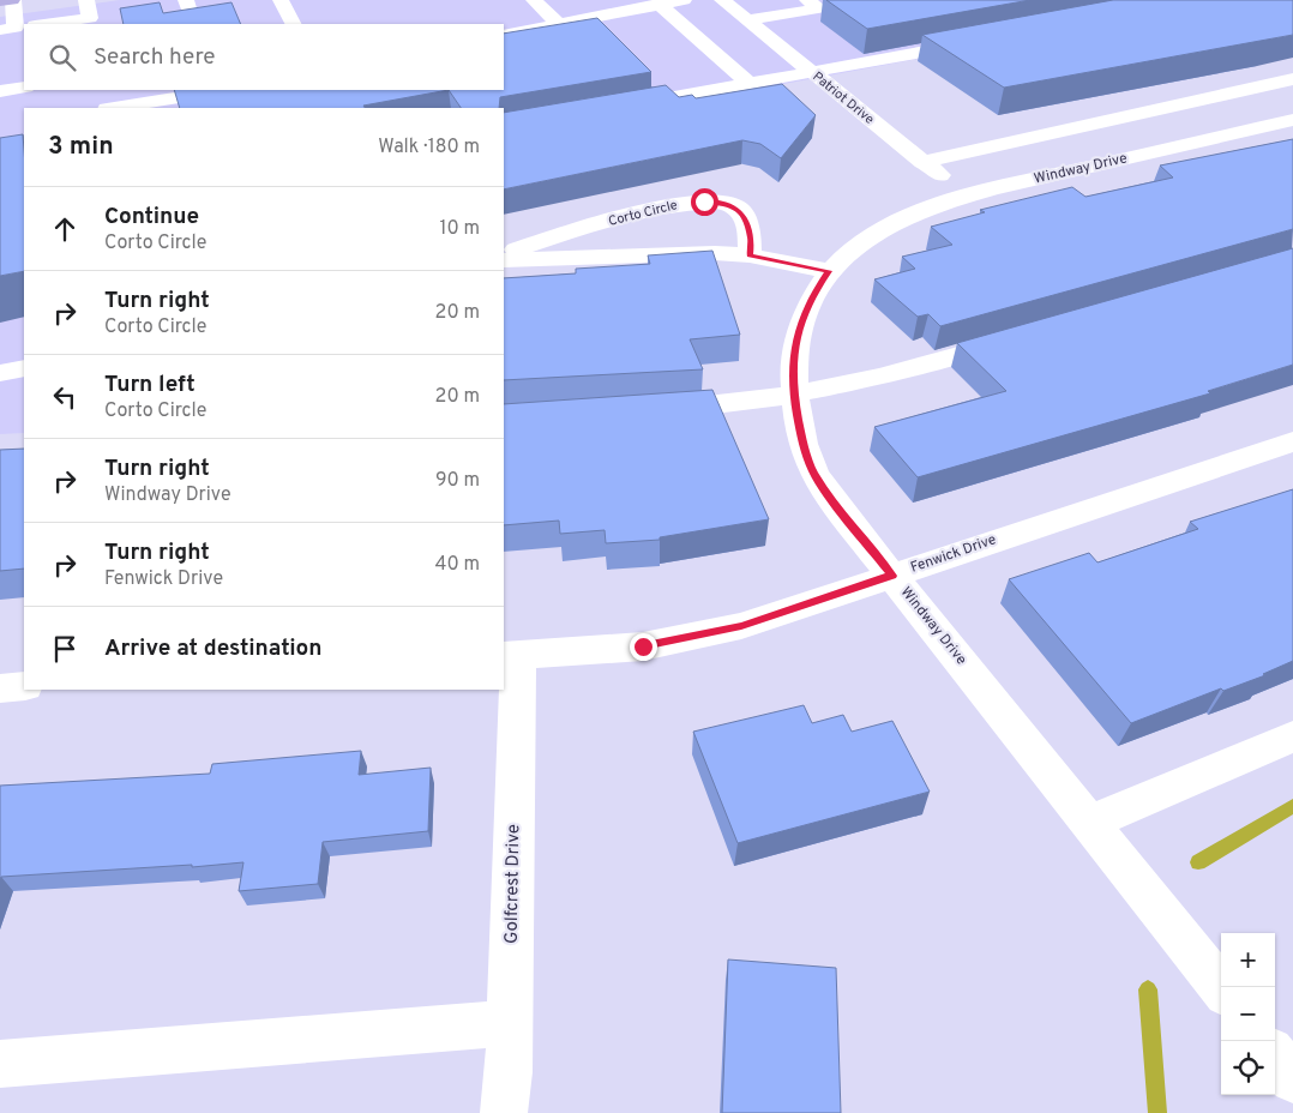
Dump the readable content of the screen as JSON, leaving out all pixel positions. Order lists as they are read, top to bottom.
{
  "streets": {
    "street": [
      "Patriot Drive",
      "Windway Drive",
      "Corto Circle",
      "Fenwick Drive",
      "Golfcrest Drive"
    ]
  },
  "crossings": [
    ["Patriot Drive", "Windway Drive"],
    ["Windway Drive", "Fenwick Drive"],
    ["Fenwick Drive", "Golfcrest Drive"]
  ],
  "page": {
    "search": "Search here",
    "heading": ["3 min", "Walk · 180 m"],
    "list": [
      ["Continue", "Corto Circle", "10 m"],
      ["Turn right", "Corto Circle", "20 m"],
      ["Turn left", "Corto Circle", "20 m"],
      ["Turn right", "Windway Drive", "90 m"],
      ["Turn right", "Fenwick Drive", "40 m"],
      "Arrive at destination"
    ],
    "map_buttons": ["+", "−"]
  }
}
